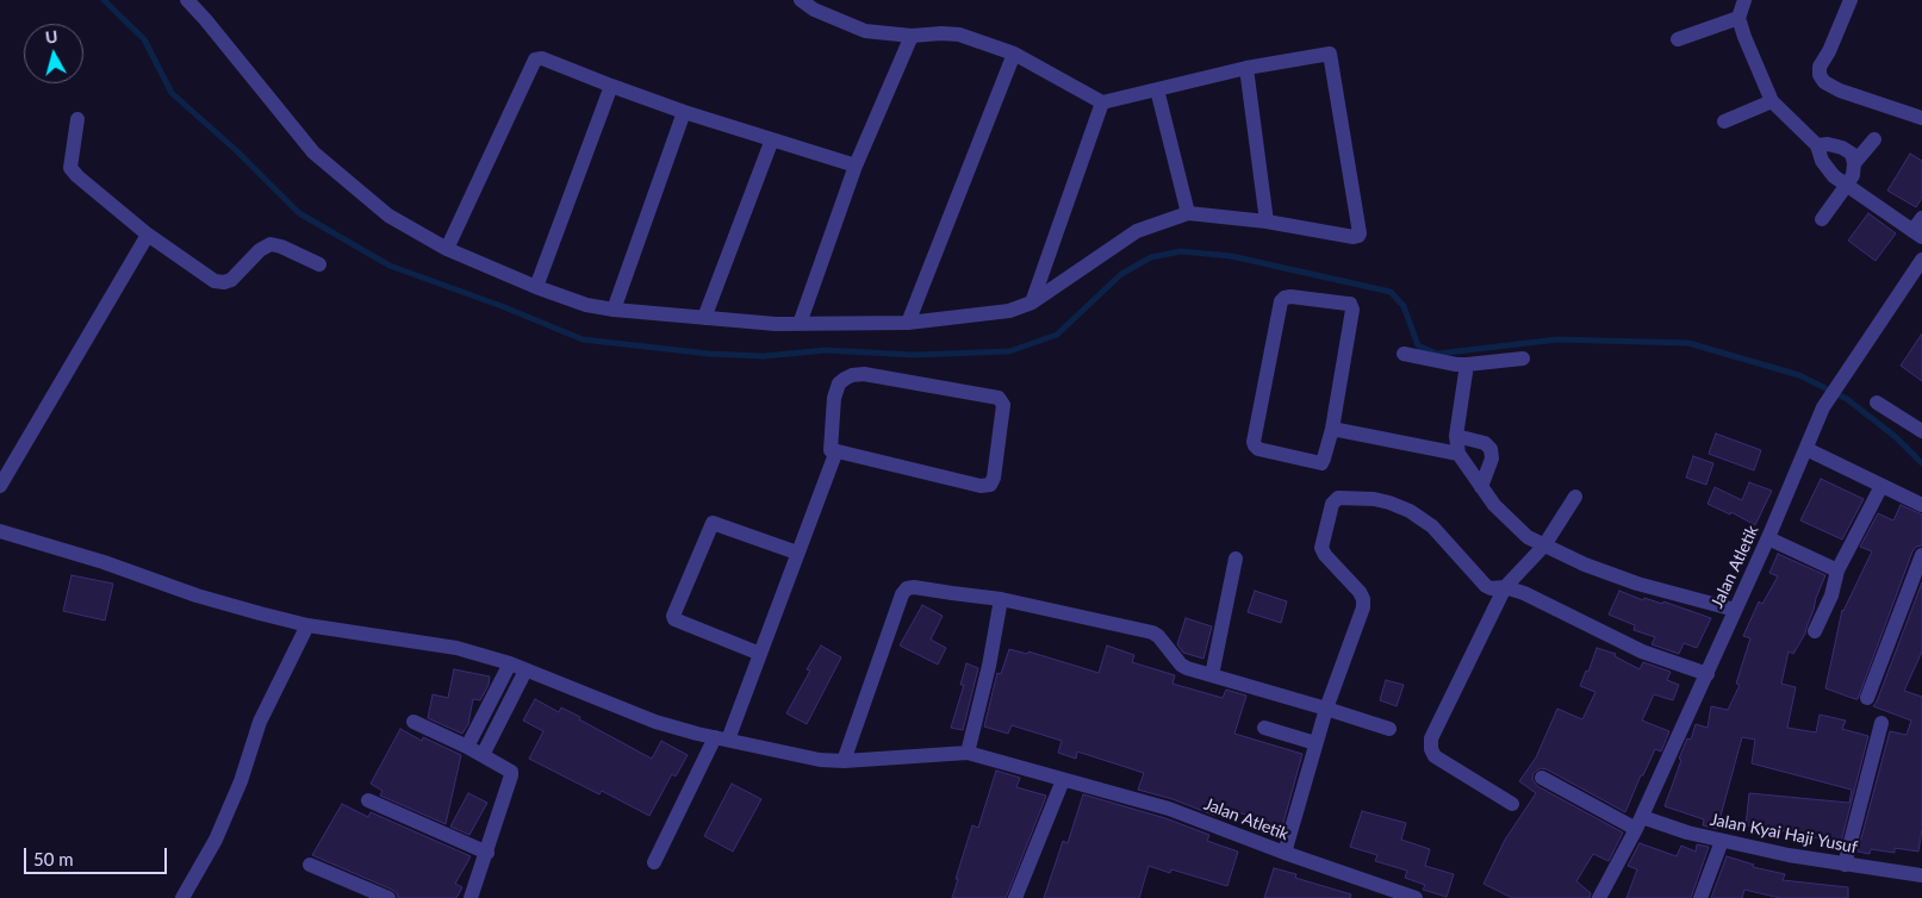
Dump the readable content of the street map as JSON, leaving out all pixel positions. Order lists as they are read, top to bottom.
{
  "streets": {
    "street": ["Jalan Atletik", "Jalan Kyai Haji Yusuf"]
  },
  "crossings": [
    ["Jalan Atletik", "Jalan Kyai Haji Yusuf"]
  ],
  "scale_bar": "50 m",
  "north": "top"
}
